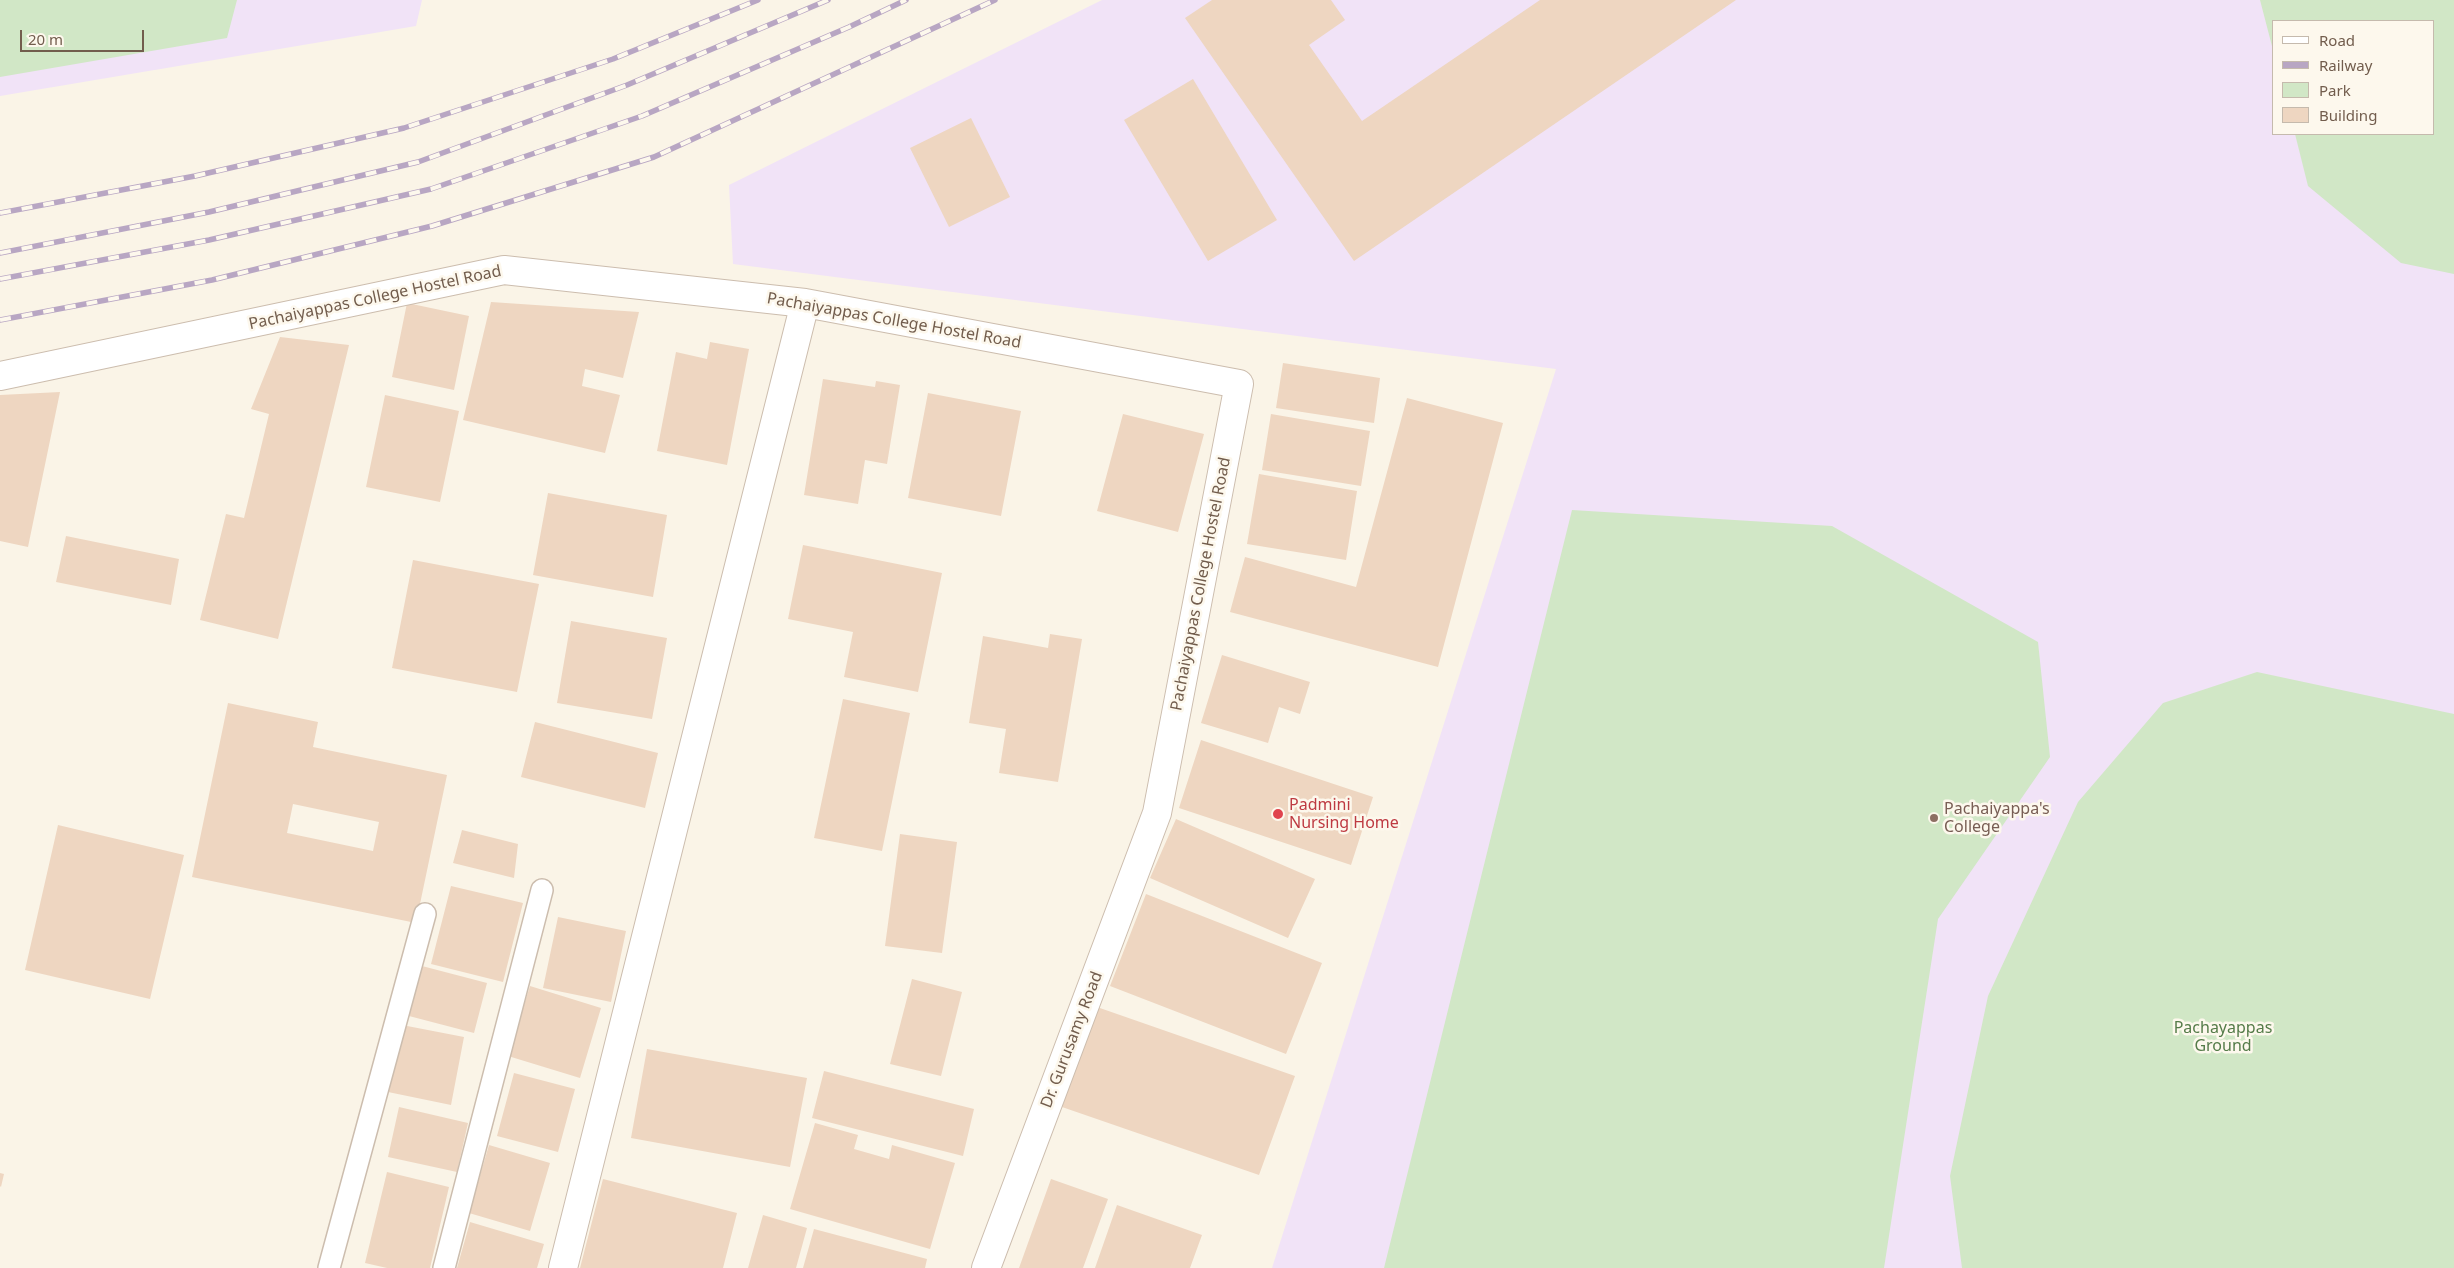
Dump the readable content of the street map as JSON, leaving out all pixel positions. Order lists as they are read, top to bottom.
{
  "streets": {
    "street": ["Pachaiyappas College Hostel Road", "Dr. Gurusamy Road"]
  },
  "crossings": [
    ["Pachaiyappas College Hostel Road", "Dr. Gurusamy Road"]
  ],
  "parks": ["Pachayappas Ground"],
  "places": ["Padmini Nursing Home", "Pachaiyappa's College"],
  "legend": [
    "Road",
    "Railway",
    "Park",
    "Building"
  ],
  "scale_bar": "20 m"
}
